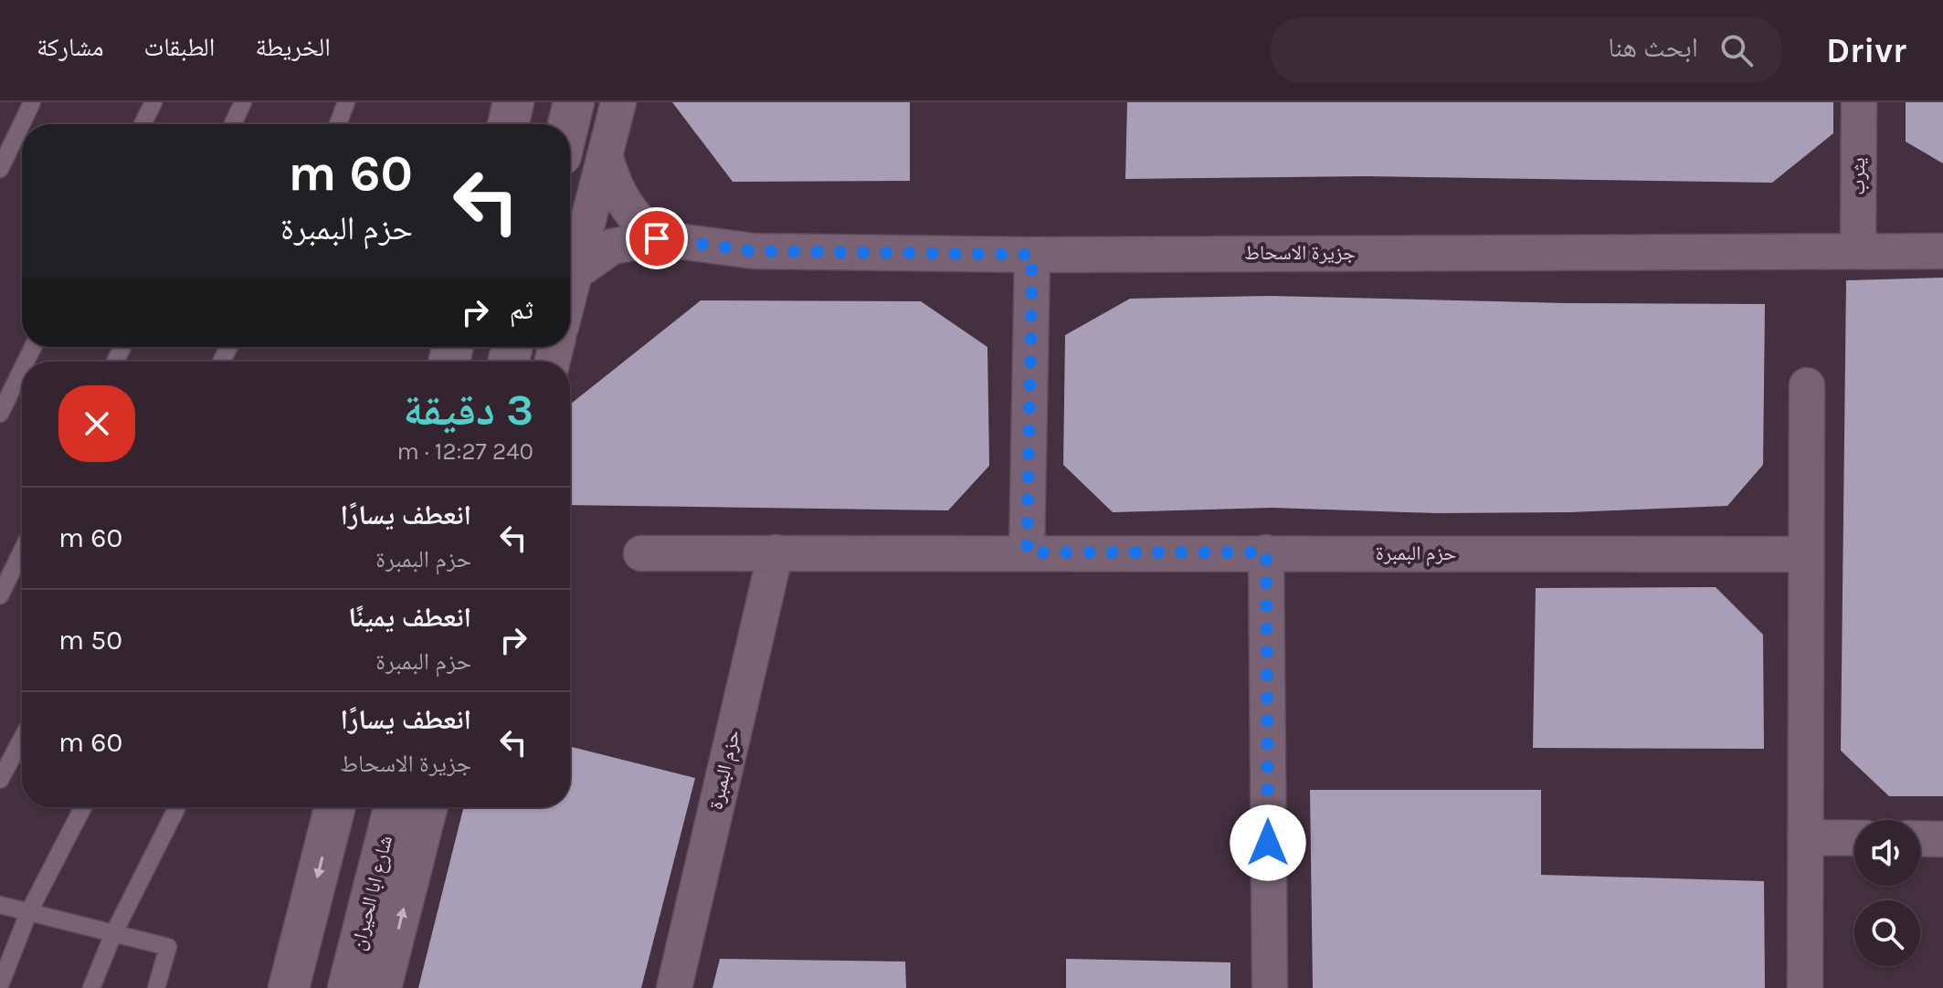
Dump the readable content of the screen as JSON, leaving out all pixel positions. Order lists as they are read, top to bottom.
{
  "streets": {
    "street": [
      "يثرب",
      "جزيرة الاسحاط",
      "حزم البمبرة",
      "شارع ابا الحيران"
    ]
  },
  "crossings": [
    ["يثرب", "جزيرة الاسحاط"]
  ],
  "page": {
    "header": "Drivr",
    "search": "ابحث هنا",
    "nav": ["الخريطة", "الطبقات", "مشاركة"],
    "turn": ["60 m", "حزم البمبرة"],
    "then": "ثم",
    "heading": ["3 دقيقة", "240 m · 12:27"],
    "list": [
      {
        "name": "انعطف يسارًا",
        "note": "حزم البمبرة",
        "value": "60 m"
      },
      {
        "name": "انعطف يمينًا",
        "note": "حزم البمبرة",
        "value": "50 m"
      },
      {
        "name": "انعطف يسارًا",
        "note": "جزيرة الاسحاط",
        "value": "60 m"
      }
    ]
  }
}
